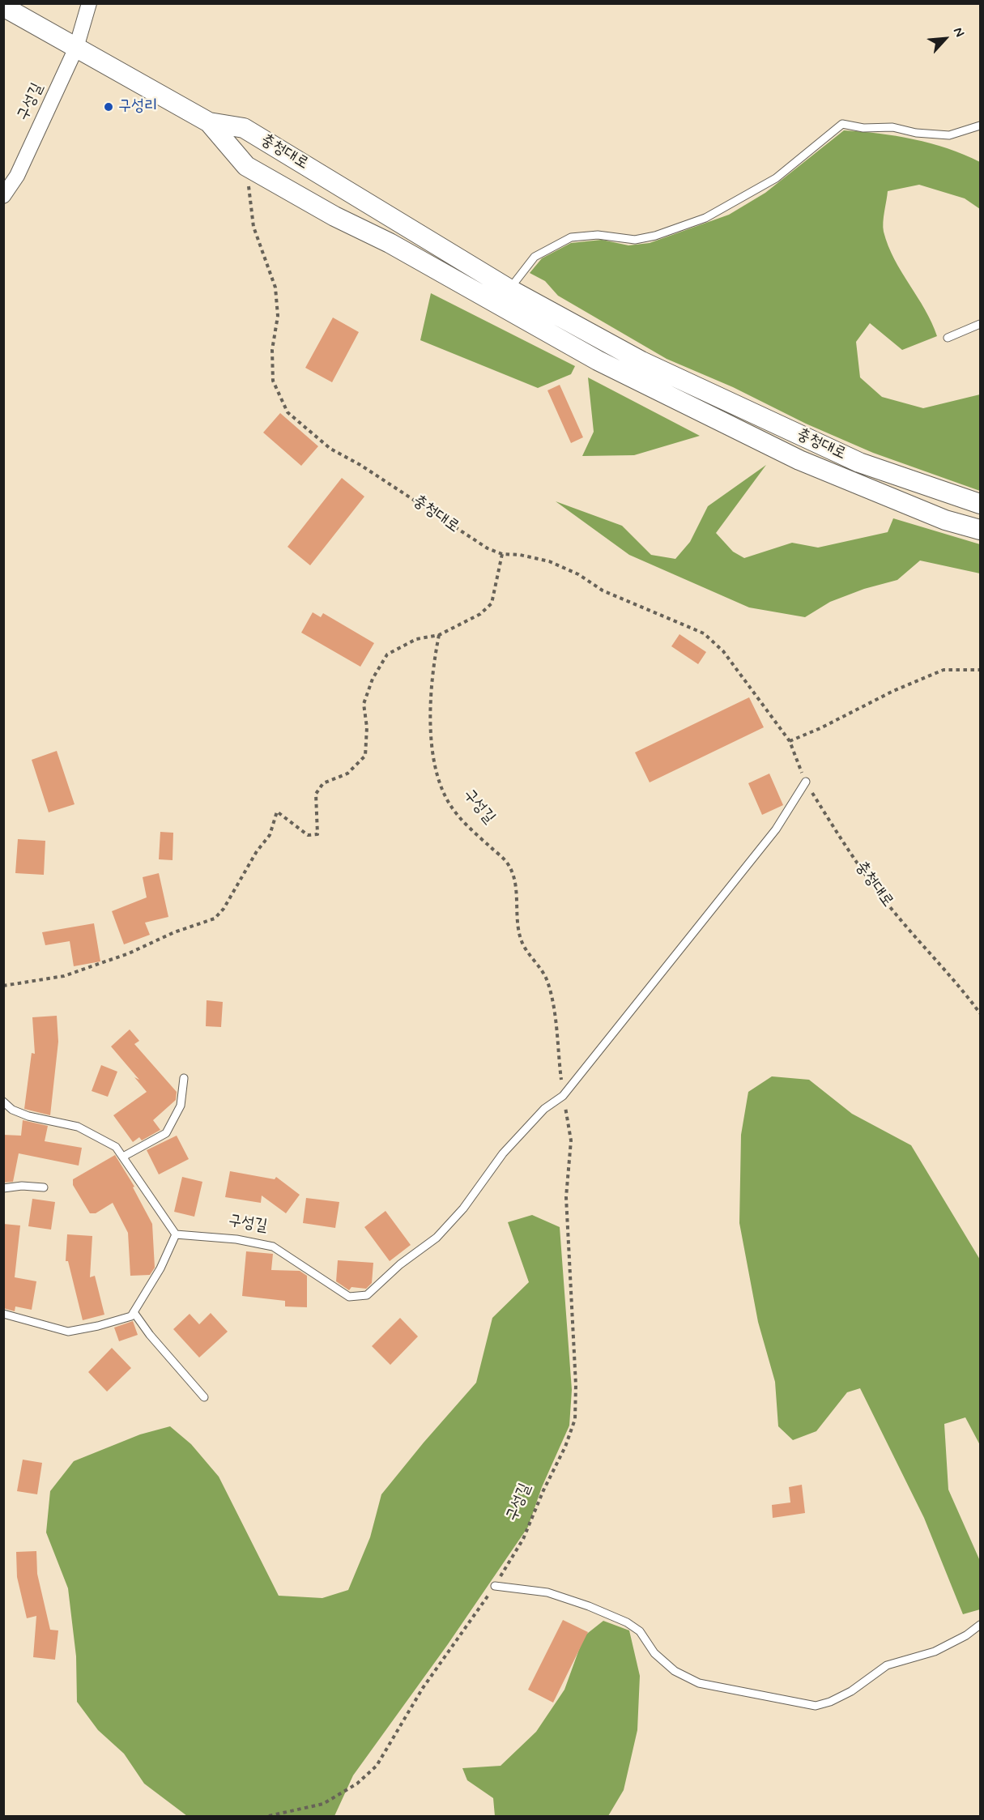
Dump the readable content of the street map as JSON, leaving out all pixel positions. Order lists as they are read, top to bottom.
{
  "streets": {
    "main road": ["충청대로"],
    "street": ["구성길"]
  },
  "crossings": [
    ["구성길", "충청대로"]
  ],
  "places": ["구성리"],
  "north": "top right"
}
